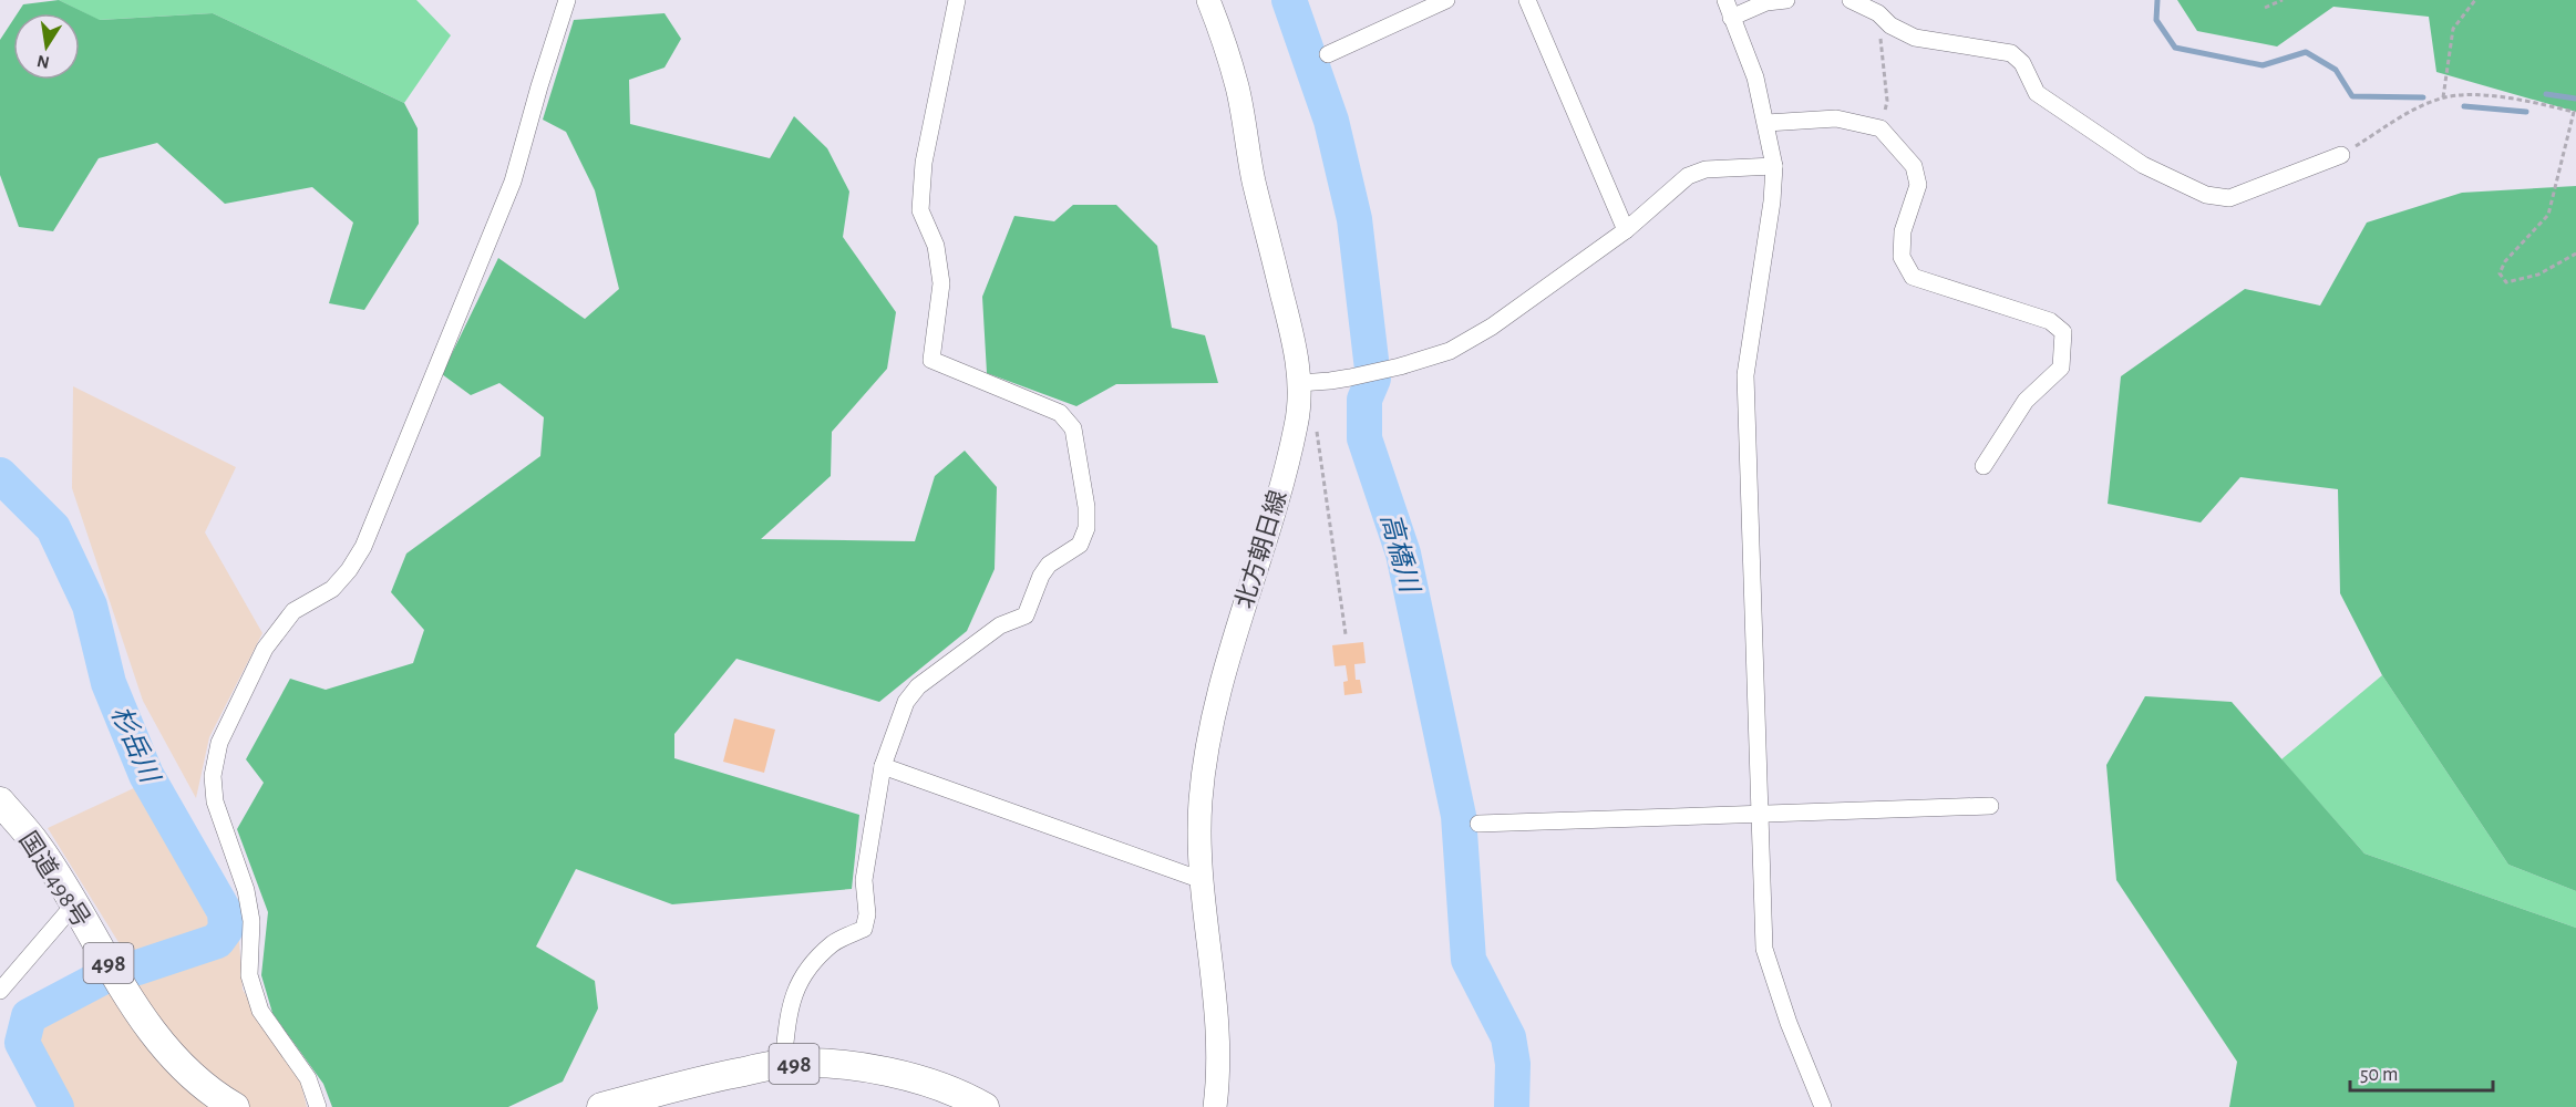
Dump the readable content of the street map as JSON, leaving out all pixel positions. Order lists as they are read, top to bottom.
{
  "streets": {
    "highway": ["国道498号", "498"],
    "main road": ["北方朝日線"]
  },
  "water": ["高橋川", "杉岳川"],
  "scale_bar": "50 m",
  "north": "bottom"
}
